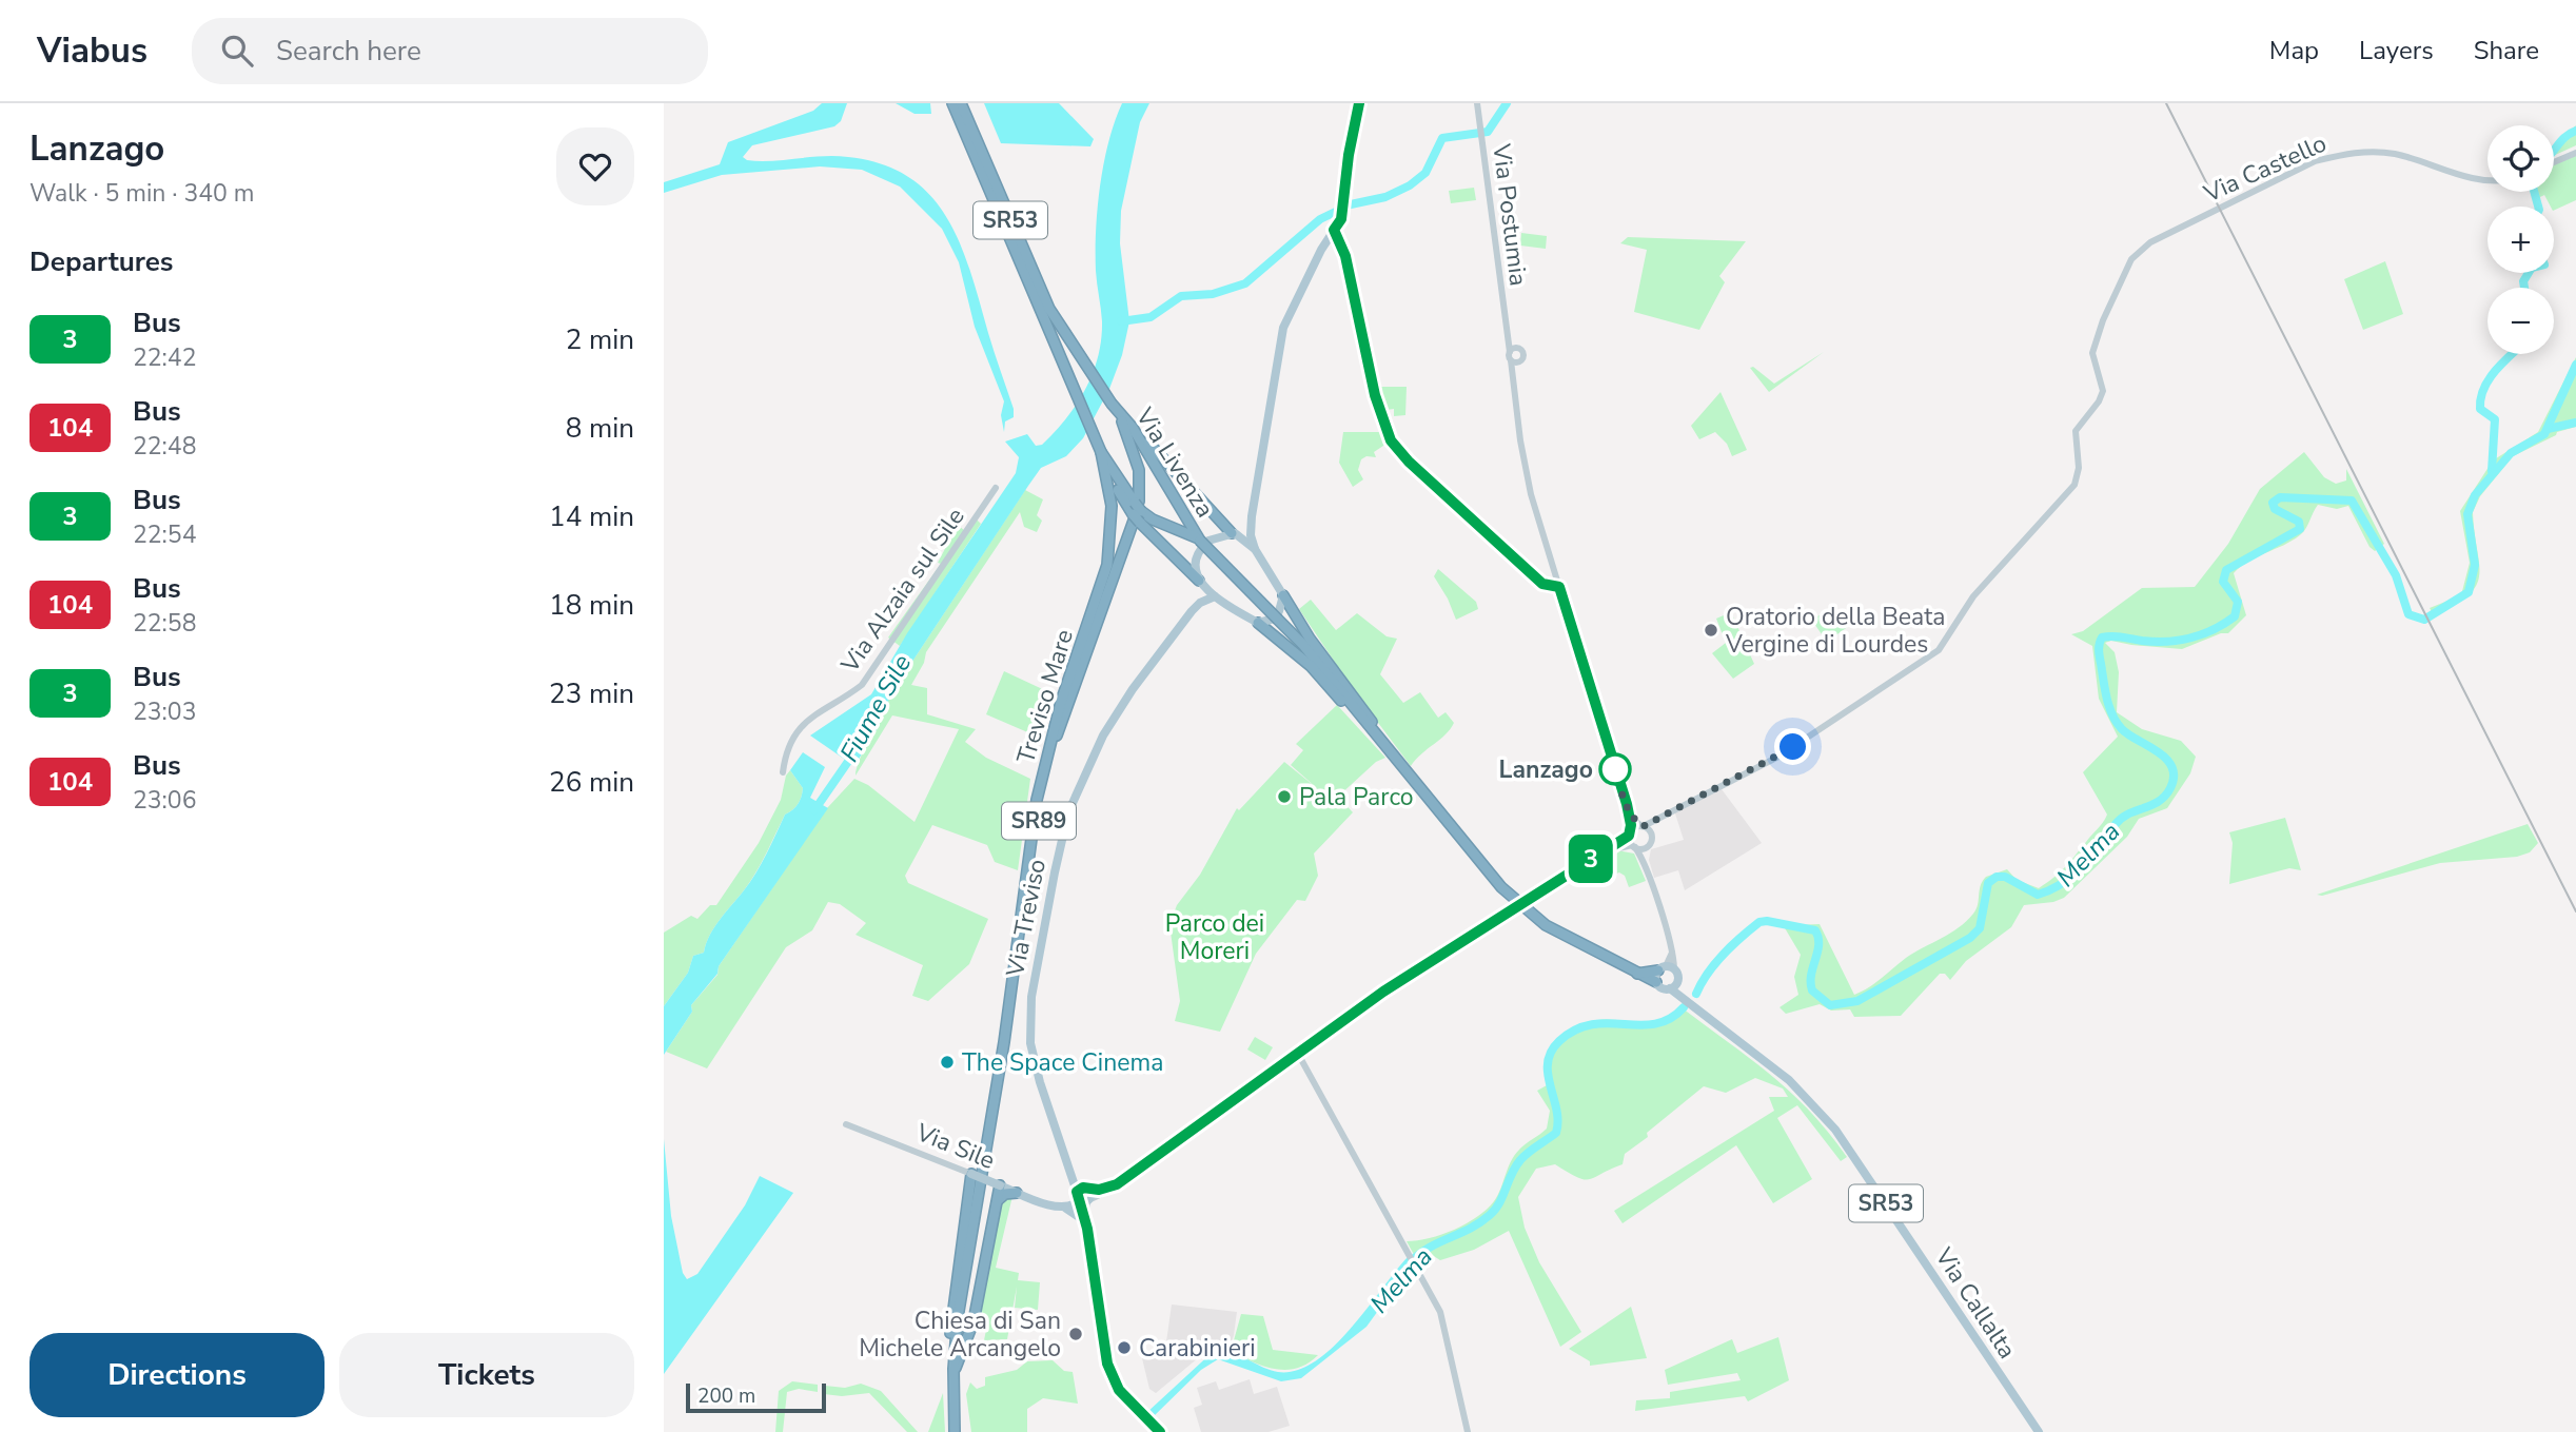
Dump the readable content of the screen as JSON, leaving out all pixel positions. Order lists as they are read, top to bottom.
{
  "streets": {
    "highway": [
      "SR53",
      "Via Livenza",
      "Treviso Mare",
      "SR89"
    ],
    "main road": ["Via Treviso", "Via Sile", "Via Callalta"],
    "street": ["Via Castello", "Via Postumia", "Via Alzaia sul Sile"]
  },
  "crossings": [
    ["SR53", "Via Livenza"],
    ["SR53", "Treviso Mare"],
    ["SR53", "Via Treviso"],
    ["SR53", "Via Callalta"],
    ["Via Livenza", "Treviso Mare"],
    ["Via Livenza", "Via Treviso"],
    ["Treviso Mare", "SR89"]
  ],
  "water": ["Fiume Sile", "Melma"],
  "parks": ["Parco dei Moreri"],
  "places": [
    "Oratorio della Beata Vergine di Lourdes",
    "Lanzago",
    "Pala Parco",
    "The Space Cinema",
    "Chiesa di San Michele Arcangelo",
    "Carabinieri"
  ],
  "lines": ["bus line 3"],
  "scale_bar": "200 m",
  "page": {
    "header": "Viabus",
    "search": "Search here",
    "nav": ["Map", "Layers", "Share"],
    "heading": [
      ["Lanzago", "Walk · 5 min · 340 m"],
      "Departures"
    ],
    "on_map": "3",
    "map_buttons": ["+", "−"],
    "list": [
      {
        "mark": "3",
        "name": "Bus",
        "note": "22:42",
        "value": "2 min"
      },
      {
        "mark": "104",
        "name": "Bus",
        "note": "22:48",
        "value": "8 min"
      },
      {
        "mark": "3",
        "name": "Bus",
        "note": "22:54",
        "value": "14 min"
      },
      {
        "mark": "104",
        "name": "Bus",
        "note": "22:58",
        "value": "18 min"
      },
      {
        "mark": "3",
        "name": "Bus",
        "note": "23:03",
        "value": "23 min"
      },
      {
        "mark": "104",
        "name": "Bus",
        "note": "23:06",
        "value": "26 min"
      }
    ],
    "buttons": ["Directions", "Tickets"],
    "scale": "200 m"
  }
}
